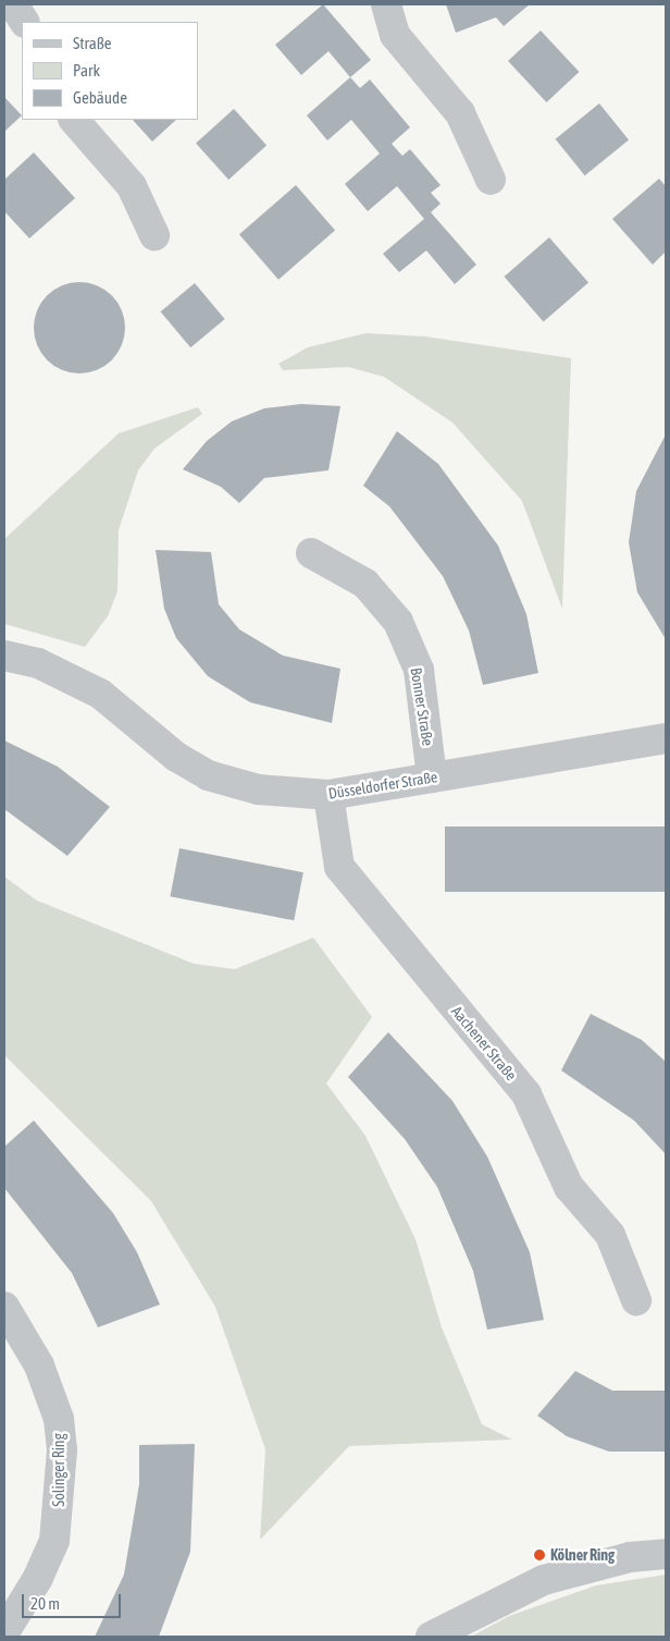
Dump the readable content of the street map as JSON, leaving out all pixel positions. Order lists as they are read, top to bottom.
{
  "streets": {
    "street": [
      "Bonner Straße",
      "Düsseldorfer Straße",
      "Aachener Straße",
      "Solinger Ring"
    ]
  },
  "crossings": [
    ["Bonner Straße", "Düsseldorfer Straße"],
    ["Düsseldorfer Straße", "Aachener Straße"]
  ],
  "places": ["Kölner Ring"],
  "legend": ["Straße", "Park", "Gebäude"],
  "scale_bar": "20 m"
}
